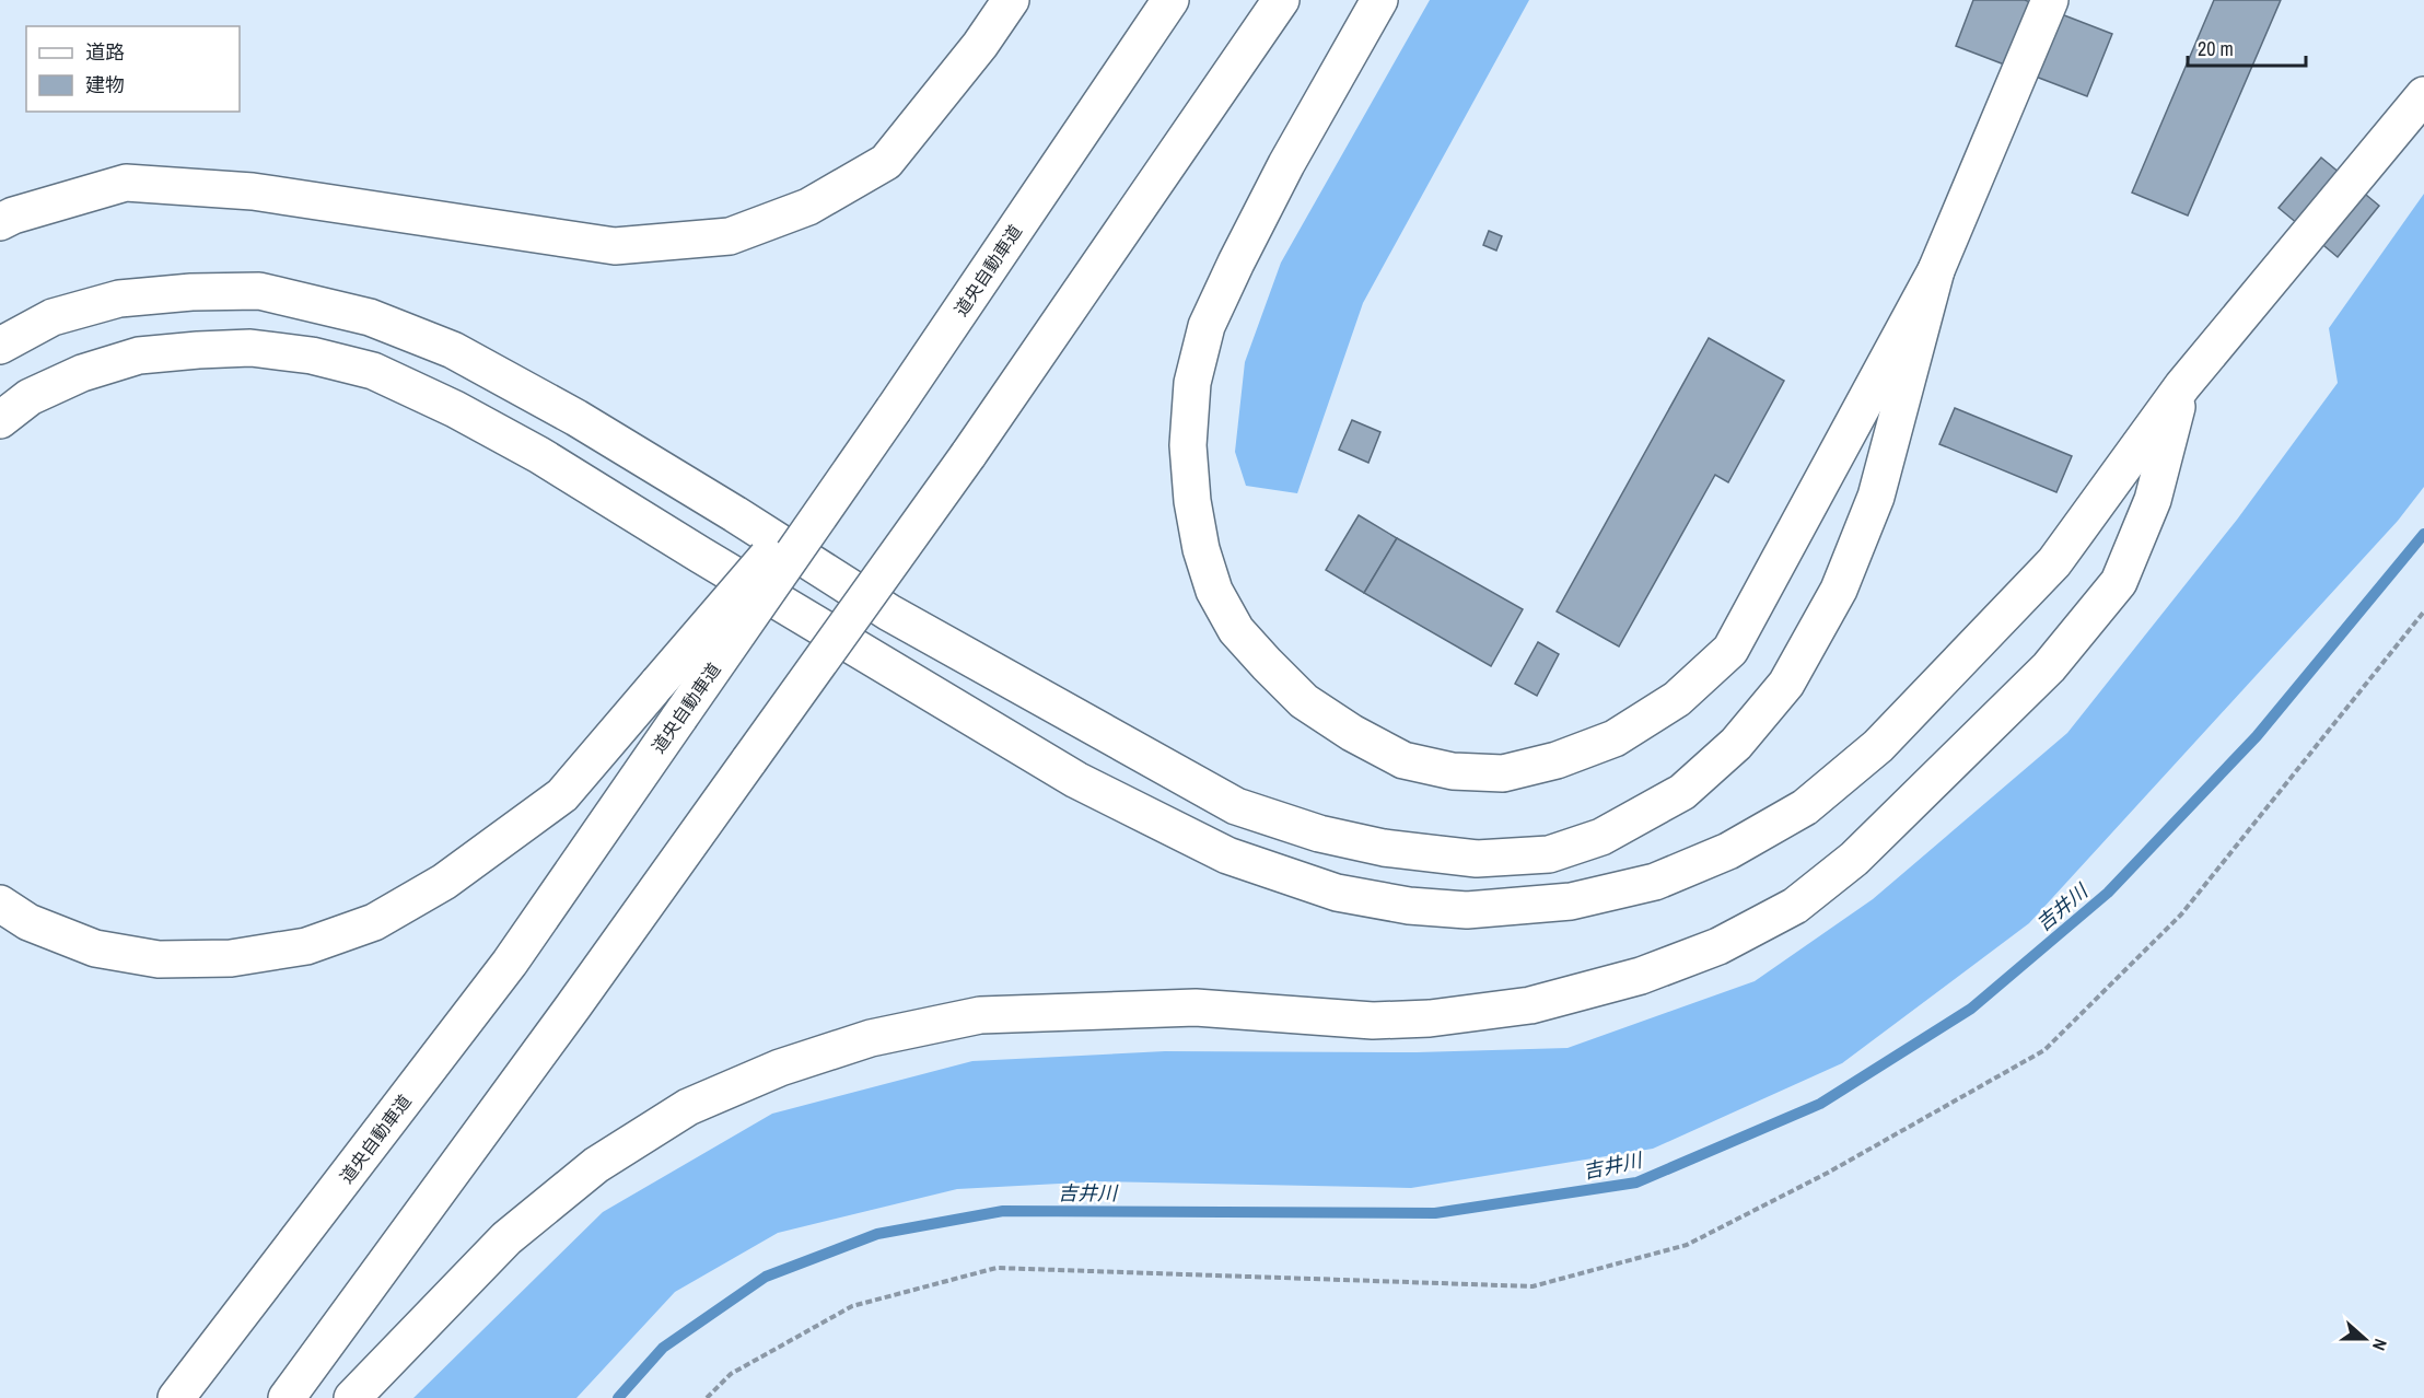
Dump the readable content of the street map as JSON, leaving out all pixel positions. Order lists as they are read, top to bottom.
{
  "streets": {
    "main road": ["道央自動車道"]
  },
  "water": ["吉井川"],
  "legend": ["道路", "建物"],
  "scale_bar": "20 m",
  "north": "right"
}
